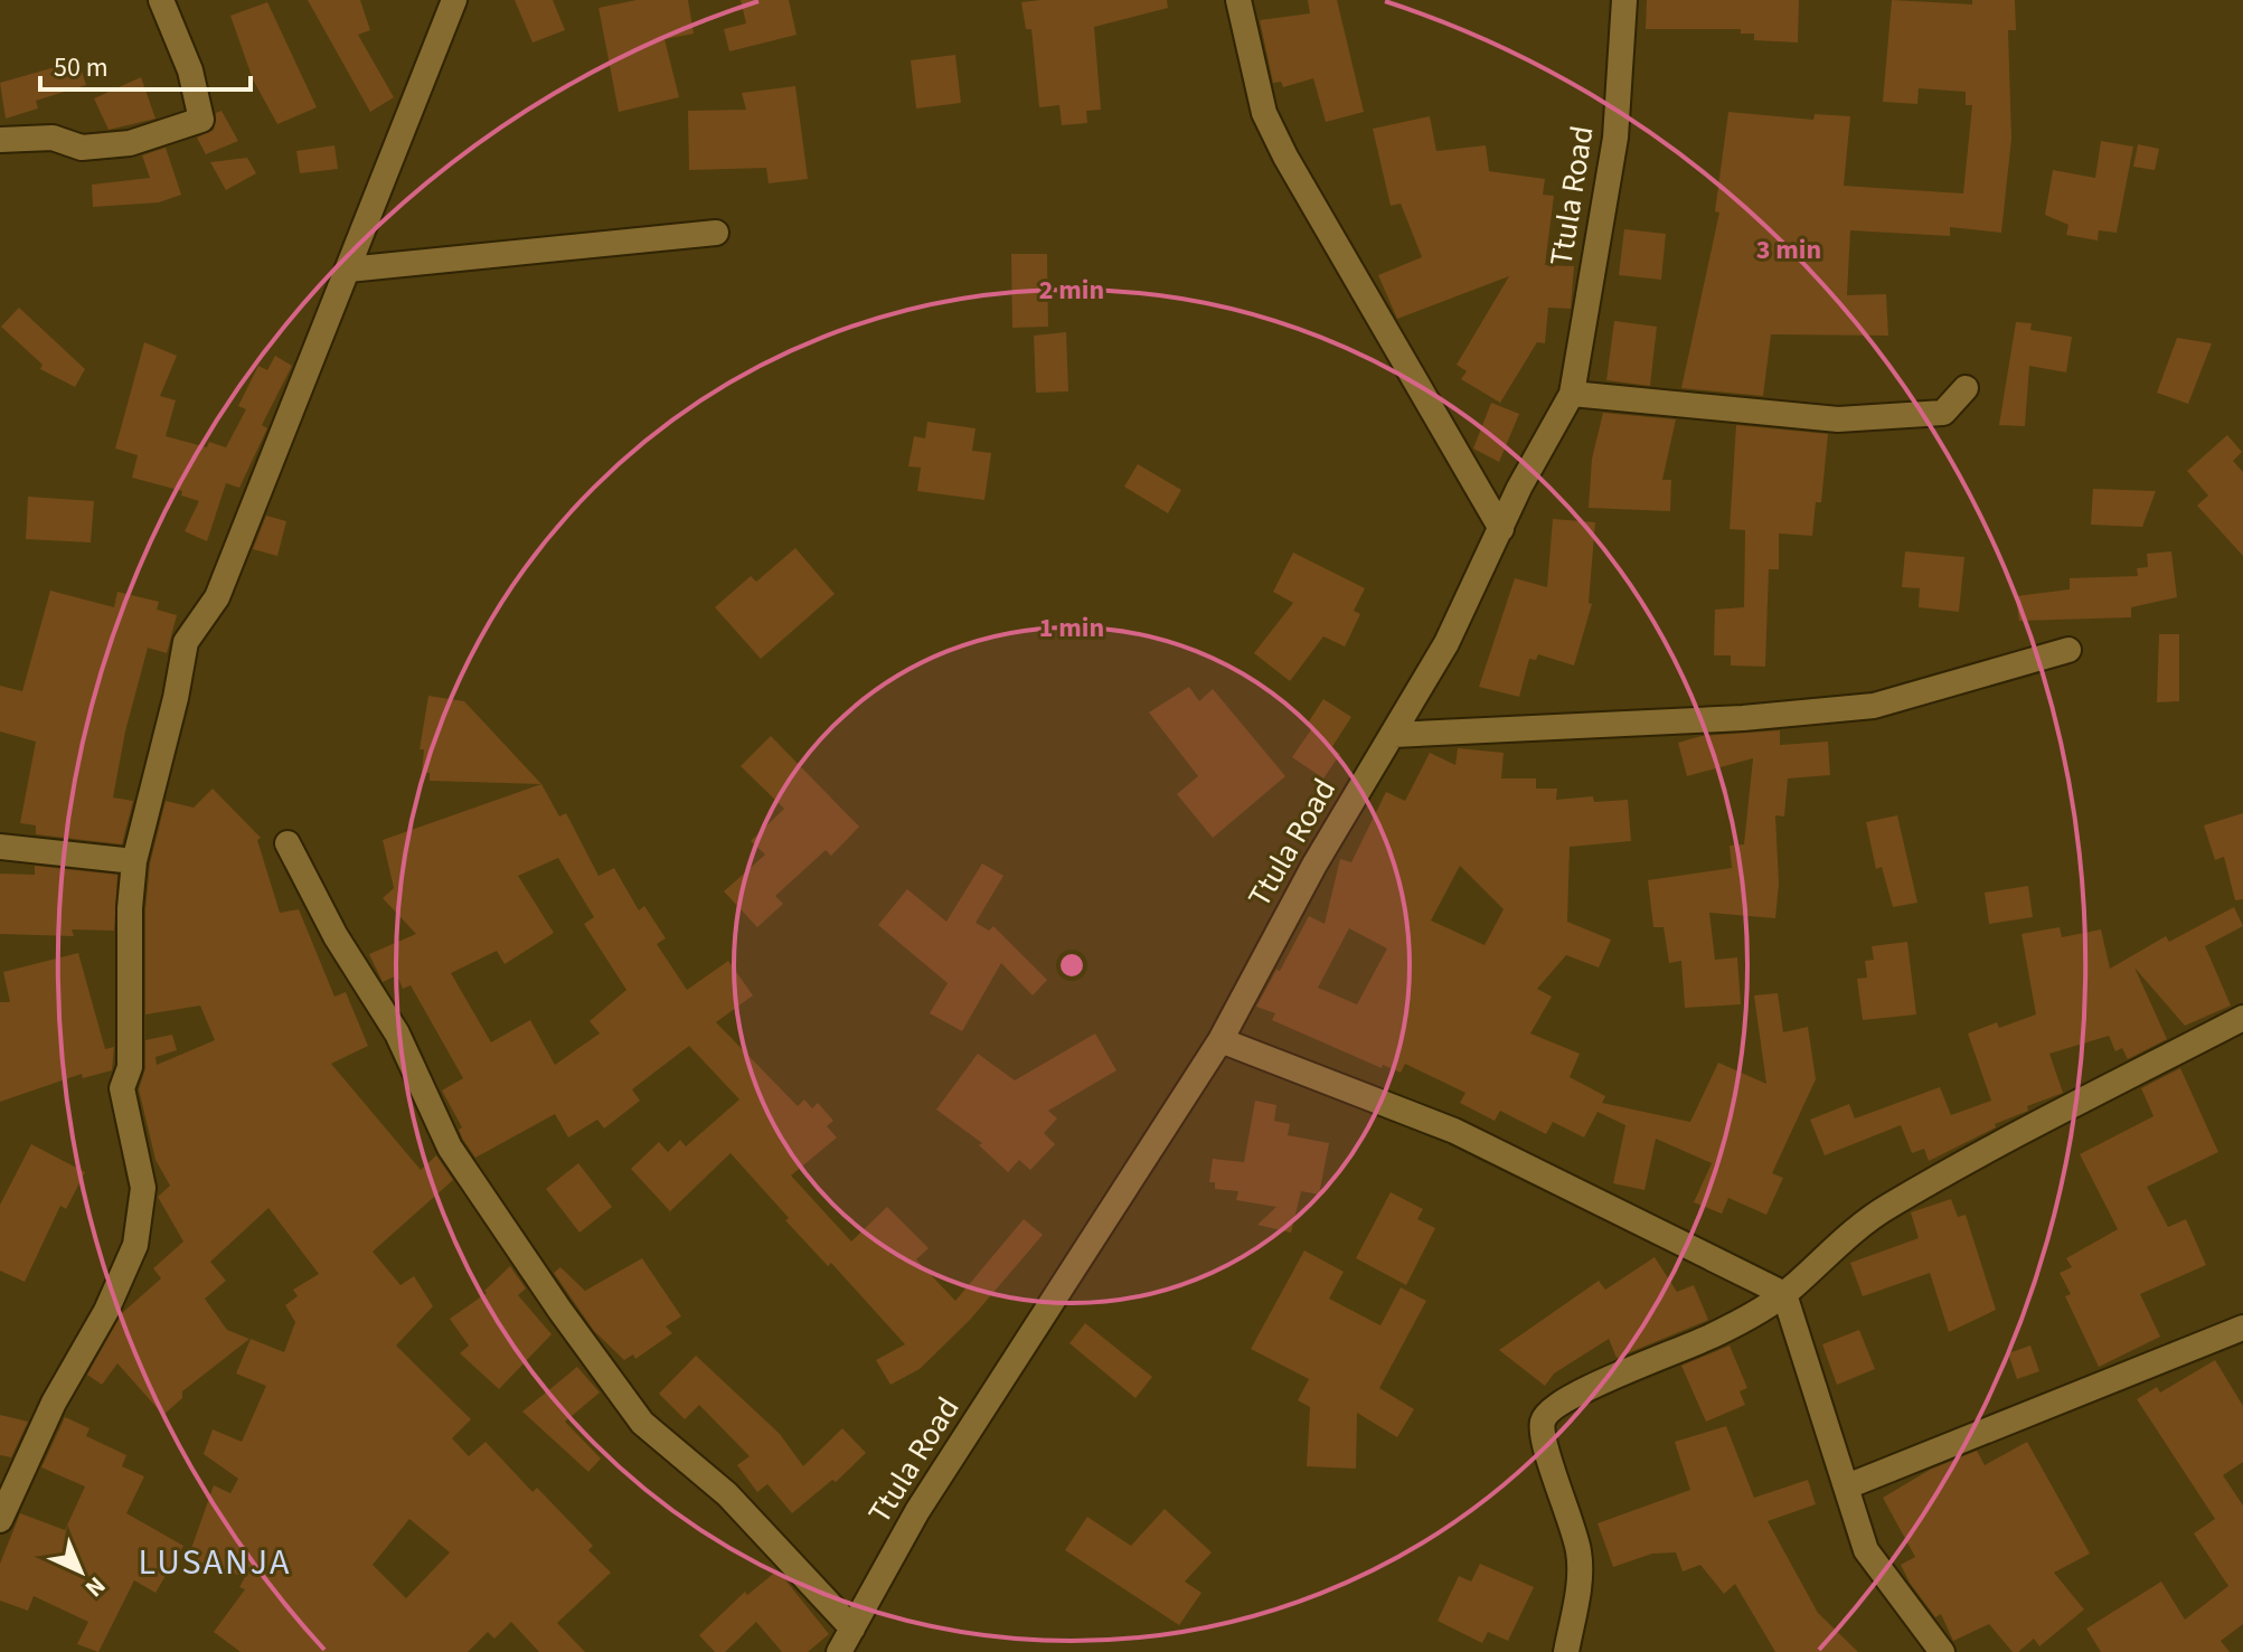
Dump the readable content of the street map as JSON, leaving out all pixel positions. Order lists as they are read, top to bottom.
{
  "streets": {
    "street": ["Ttula Road"]
  },
  "districts": ["LUSANJA"],
  "scale_bar": "50 m",
  "north": "bottom right",
  "rings": ["3 min", "2 min", "1 min"]
}
